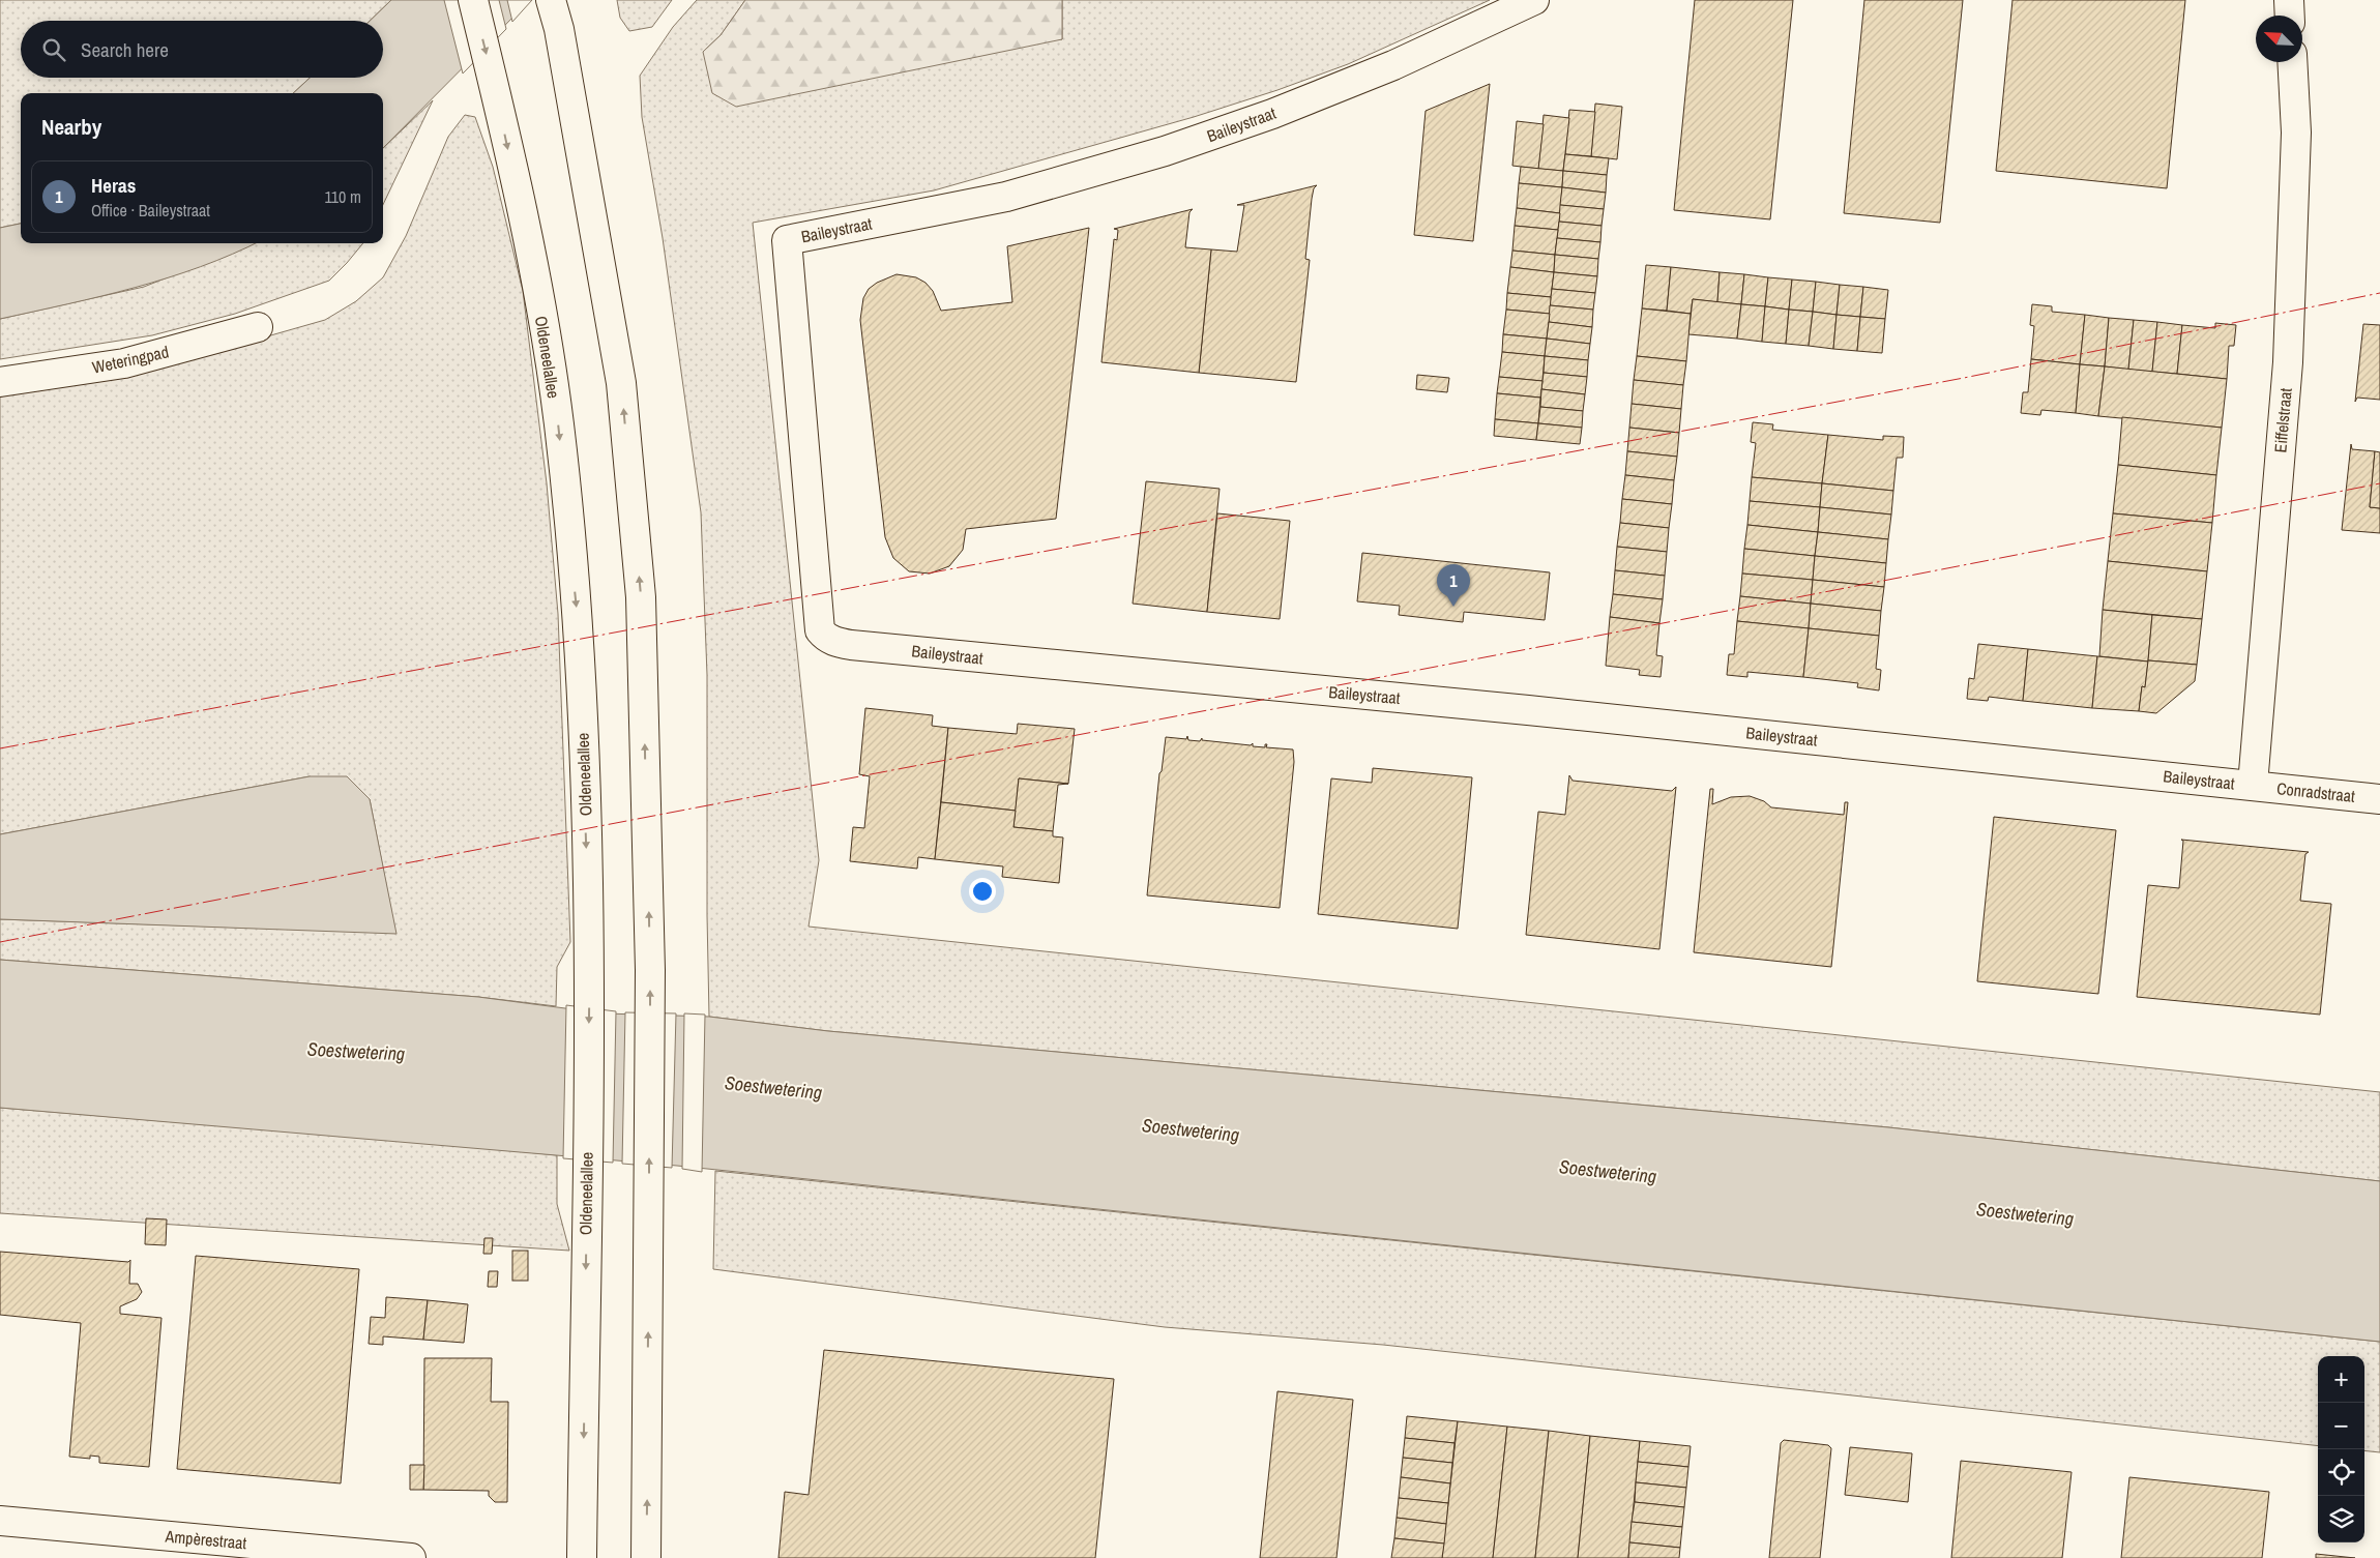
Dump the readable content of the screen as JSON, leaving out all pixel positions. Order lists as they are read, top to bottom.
{
  "streets": {
    "street": [
      "Baileystraat",
      "Oldeneelallee",
      "Weteringpad",
      "Eiffelstraat",
      "Conradstraat",
      "Ampèrestraat"
    ]
  },
  "crossings": [
    ["Baileystraat", "Eiffelstraat"],
    ["Baileystraat", "Conradstraat"],
    ["Eiffelstraat", "Conradstraat"]
  ],
  "water": ["Soestwetering"],
  "north": "top left",
  "page": {
    "search": "Search here",
    "heading": "Nearby",
    "list": [
      {
        "mark": "1",
        "name": "Heras",
        "note": "Office · Baileystraat",
        "value": "110 m"
      }
    ],
    "pins": "1",
    "map_buttons": ["+", "−"]
  }
}
